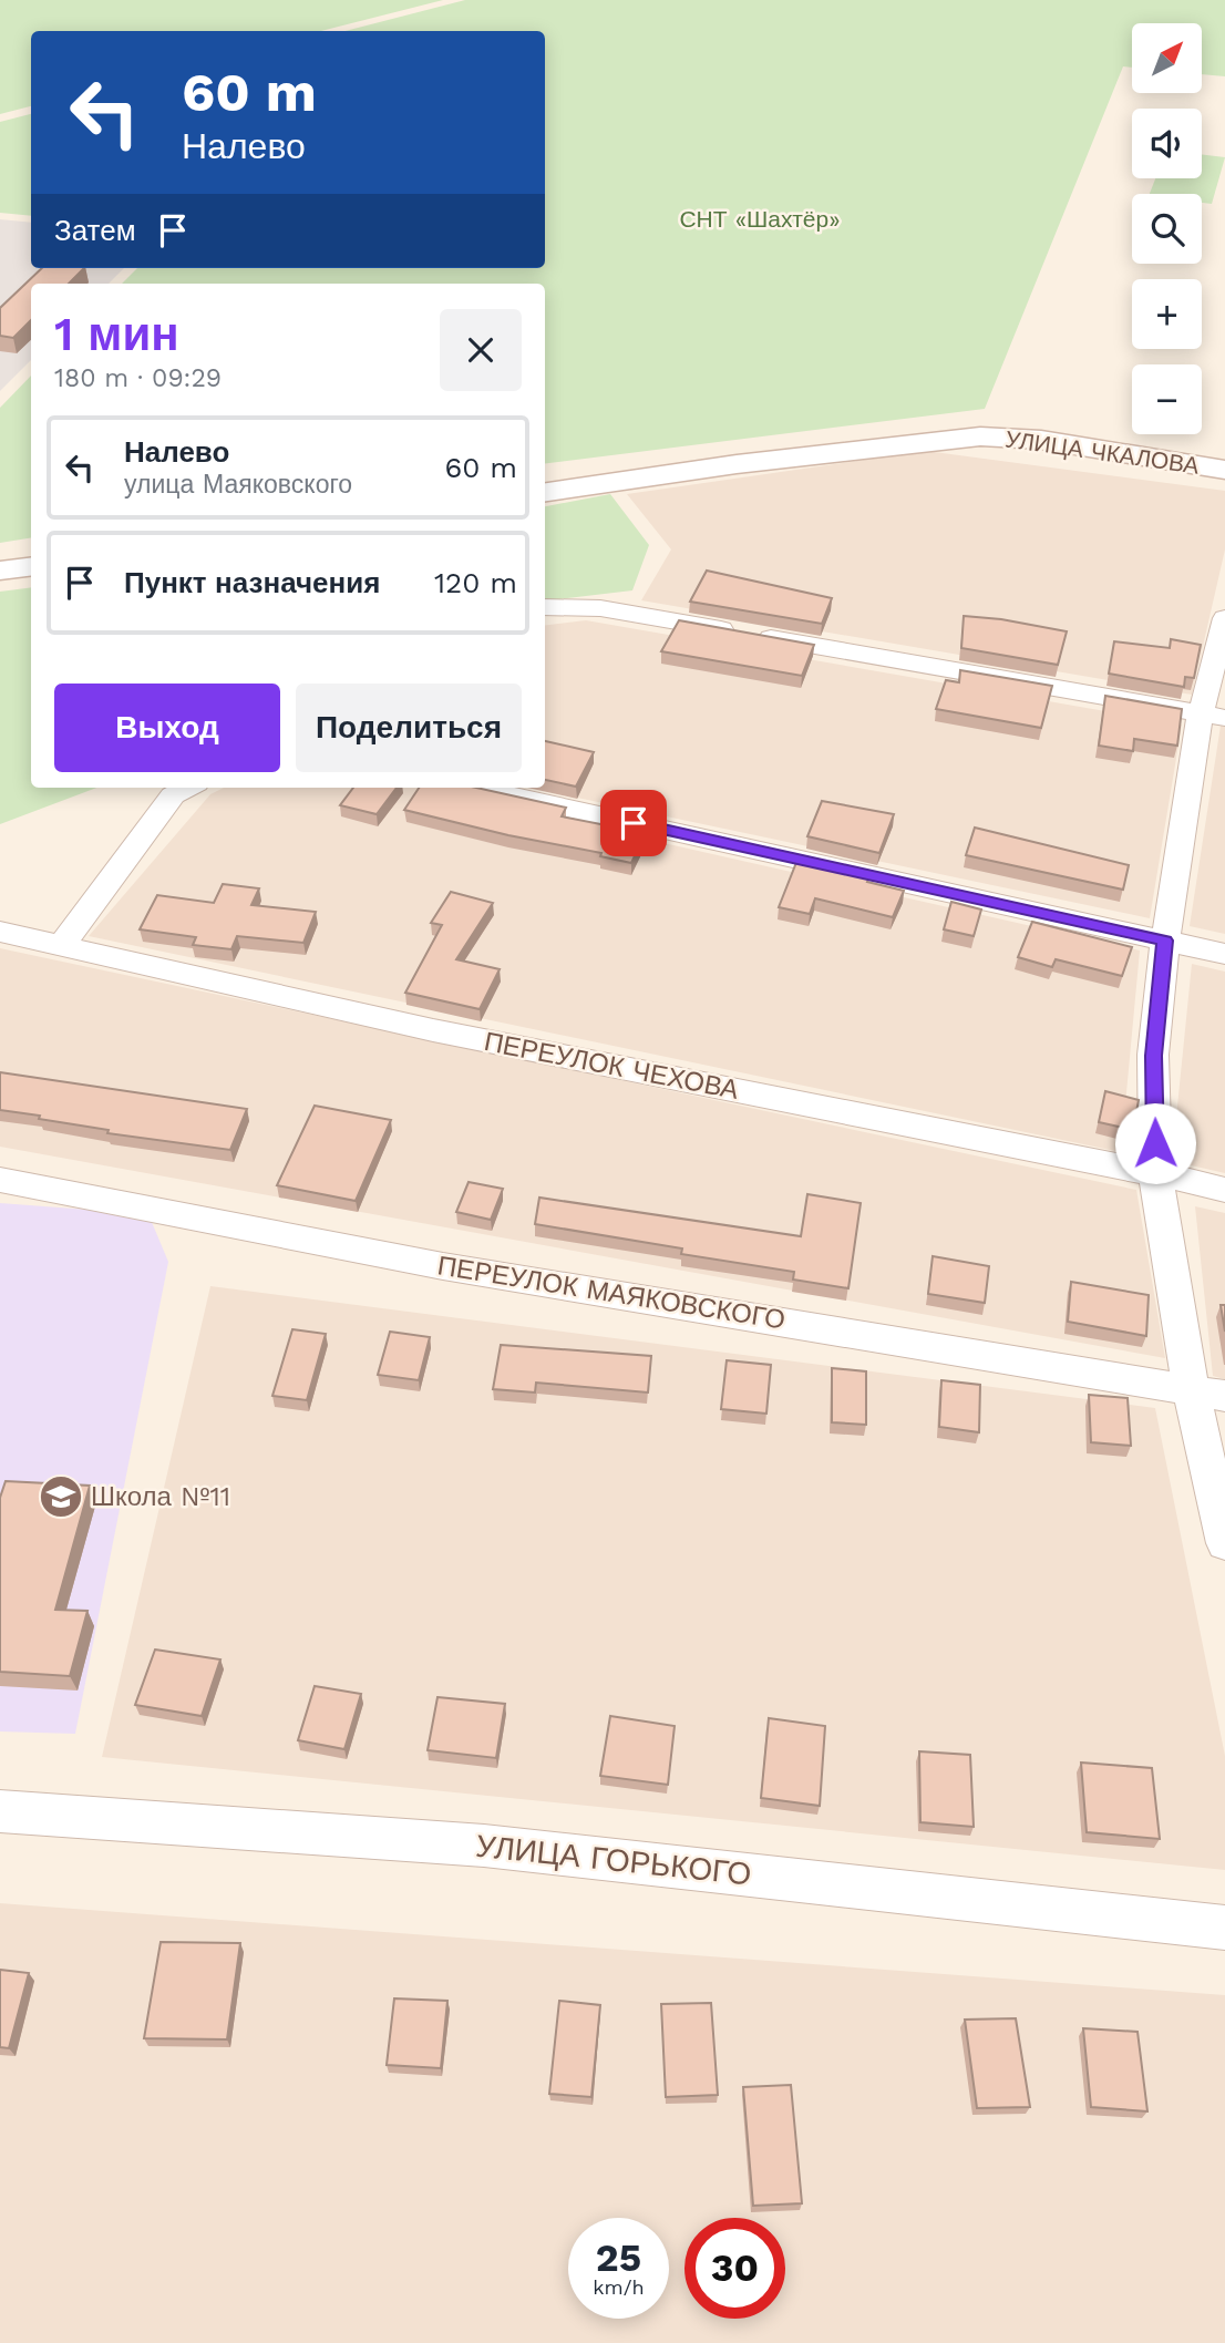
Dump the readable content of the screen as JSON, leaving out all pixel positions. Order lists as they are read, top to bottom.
{
  "streets": {
    "main road": ["УЛИЦА ЧКАЛОВА"],
    "street": ["ПЕРЕУЛОК ЧЕХОВА", "ПЕРЕУЛОК МАЯКОВСКОГО", "УЛИЦА ГОРЬКОГО"]
  },
  "parks": ["СНТ «Шахтёр»"],
  "places": {
    "school or university": ["Школа №11"]
  },
  "north": "top right",
  "page": {
    "map_buttons": ["+", "−"],
    "turn": ["60 m", "Налево"],
    "then": "Затем",
    "heading": ["1 мин", "180 m · 09:29"],
    "list": [
      {
        "name": "Налево",
        "note": "улица Маяковского",
        "value": "60 m"
      },
      {
        "name": "Пункт назначения",
        "value": "120 m"
      }
    ],
    "buttons": ["Выход", "Поделиться"],
    "speed": "25 km/h",
    "limit": "30"
  }
}
